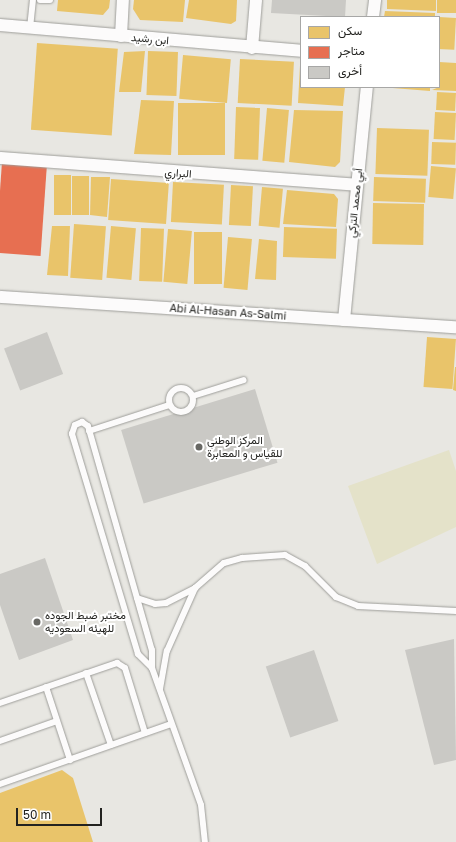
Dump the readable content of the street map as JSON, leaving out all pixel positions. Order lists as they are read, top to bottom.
{
  "streets": {
    "street": [
      "ابن رشيد",
      "البراري",
      "أبي محمد التركي",
      "Abi Al-Hasan As-Salmi"
    ]
  },
  "crossings": [
    ["البراري", "أبي محمد التركي"],
    ["أبي محمد التركي", "Abi Al-Hasan As-Salmi"]
  ],
  "places": ["المركز الوطني للقياس و المعابرة", "مختبر ضبط الجوده للهيئه السعوديه"],
  "legend": ["سكن", "متاجر", "أخرى"],
  "scale_bar": "50 m"
}
